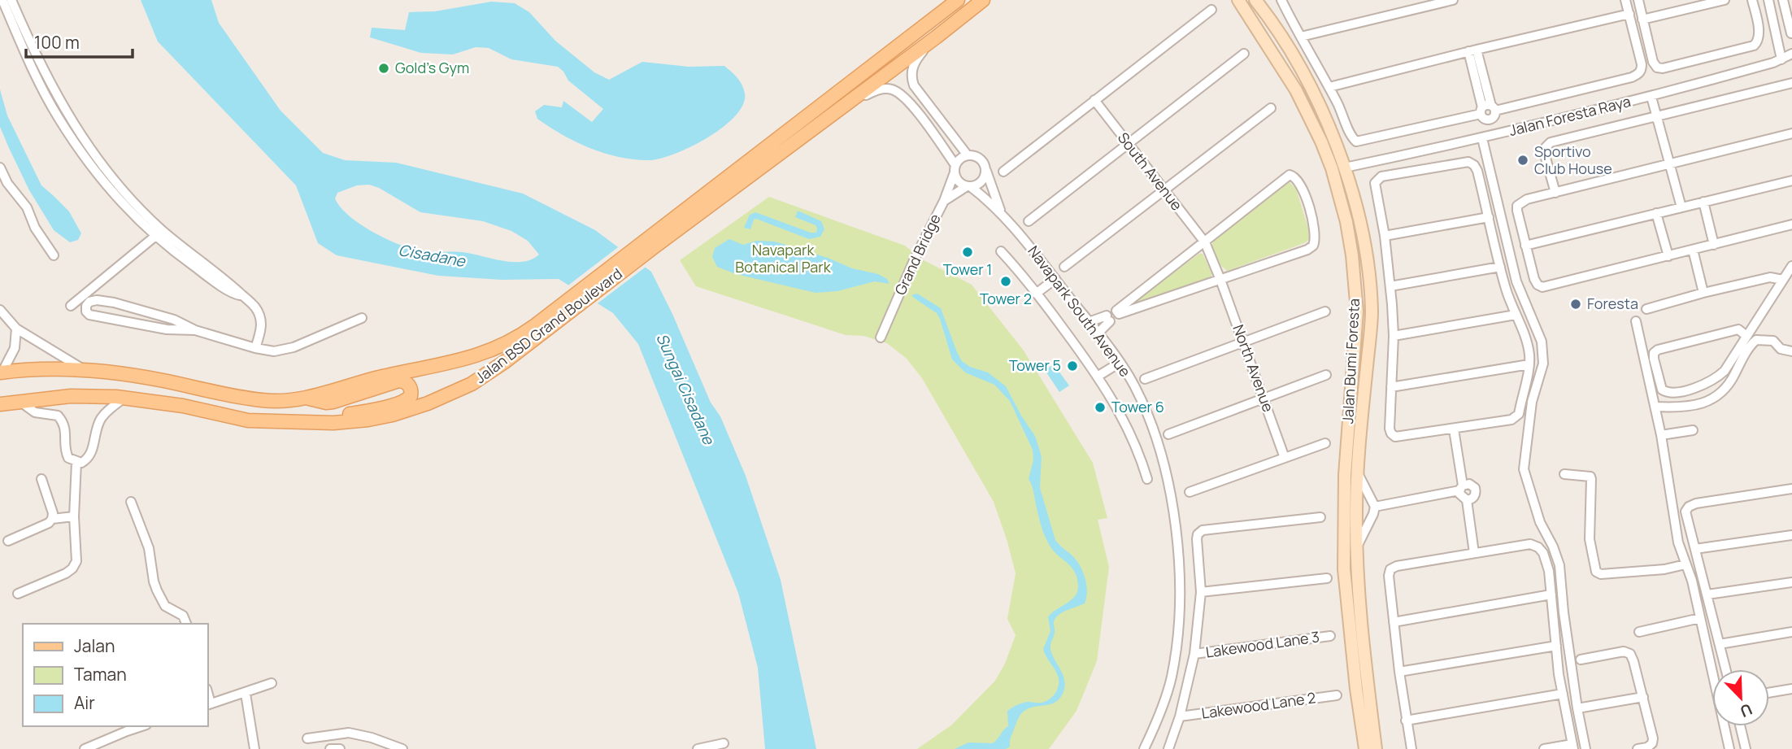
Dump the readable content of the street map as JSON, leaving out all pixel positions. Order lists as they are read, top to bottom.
{
  "streets": {
    "main road": ["Jalan BSD Grand Boulevard", "Jalan Bumi Foresta"],
    "street": [
      "Jalan Foresta Raya",
      "South Avenue",
      "Grand Bridge",
      "Navapark South Avenue",
      "North Avenue",
      "Lakewood Lane 3",
      "Lakewood Lane 2"
    ]
  },
  "crossings": [
    ["Jalan Foresta Raya", "Jalan Bumi Foresta"],
    ["South Avenue", "North Avenue"],
    ["Grand Bridge", "Navapark South Avenue"]
  ],
  "water": ["Cisadane", "Sungai Cisadane"],
  "parks": ["Navapark Botanical Park"],
  "places": [
    "Gold's Gym",
    "Sportivo Club House",
    "Tower 1",
    "Tower 2",
    "Foresta",
    "Tower 5",
    "Tower 6"
  ],
  "legend": ["Jalan", "Taman", "Air"],
  "scale_bar": "100 m",
  "north": "bottom right"
}
